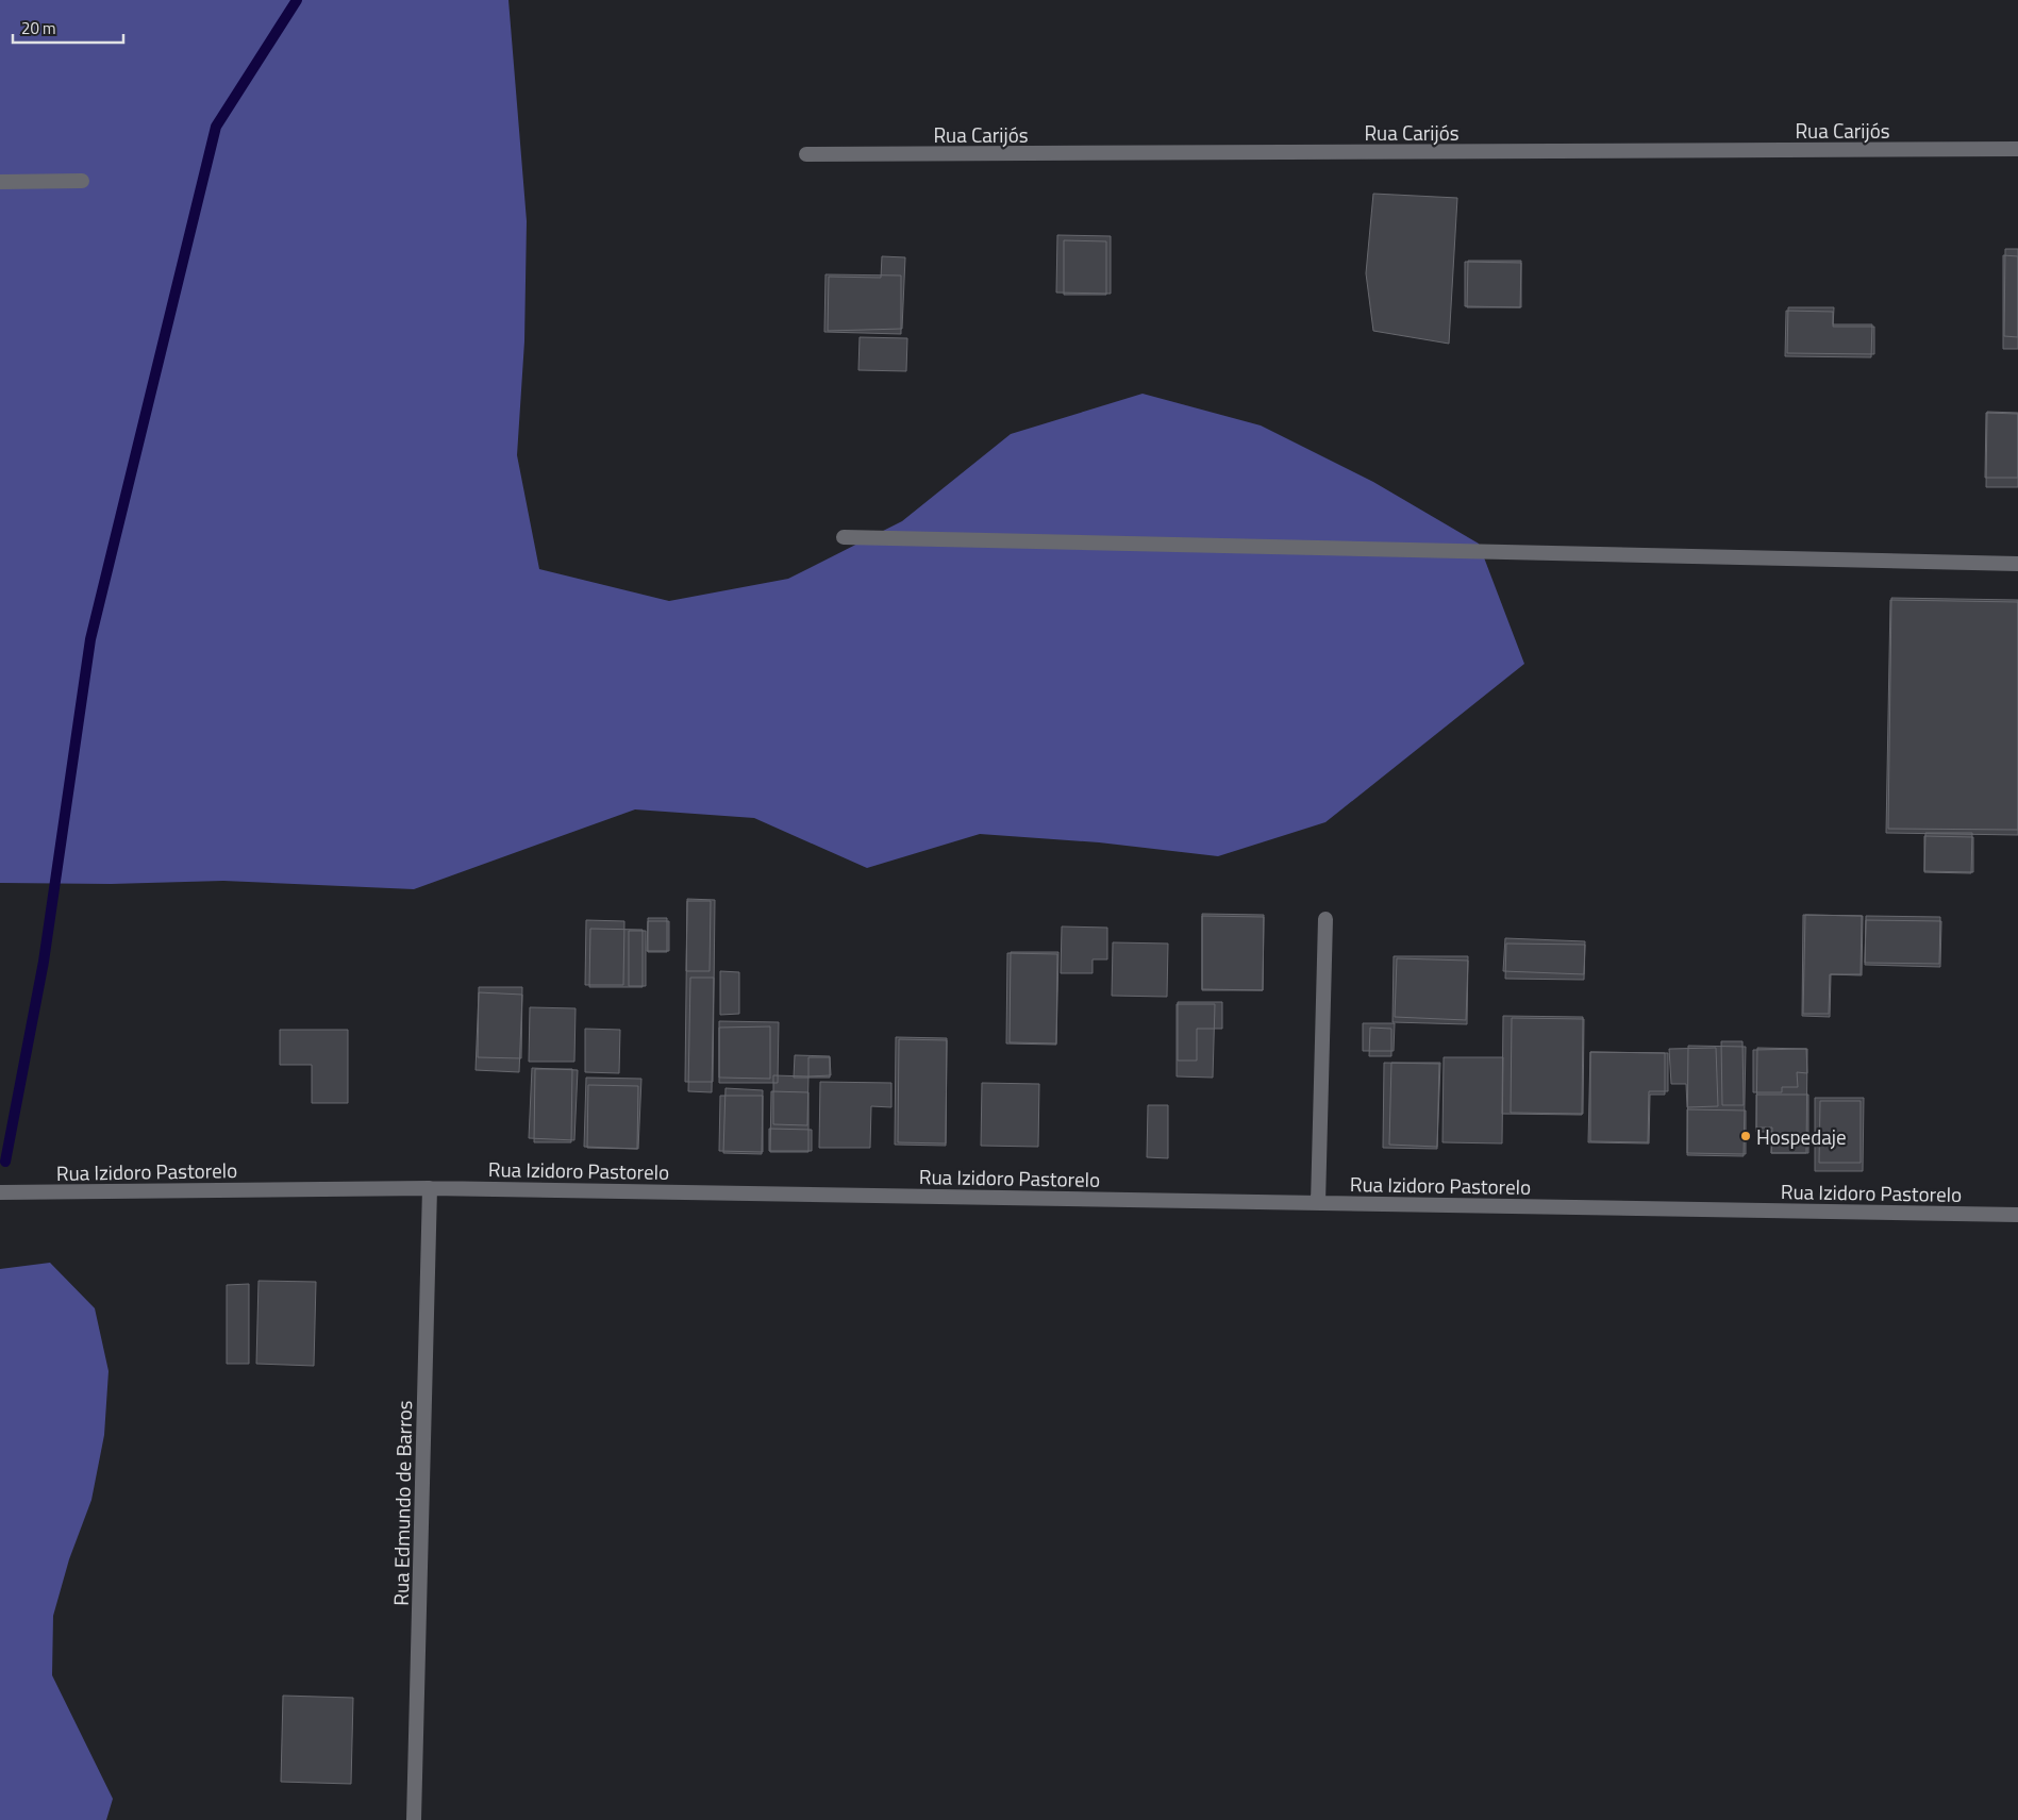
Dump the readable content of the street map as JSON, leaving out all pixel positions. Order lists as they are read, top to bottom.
{
  "streets": {
    "street": ["Rua Carijós", "Rua Izidoro Pastorelo", "Rua Edmundo de Barros"]
  },
  "crossings": [
    ["Rua Izidoro Pastorelo", "Rua Edmundo de Barros"]
  ],
  "places": ["Hospedaje"],
  "scale_bar": "20 m"
}
